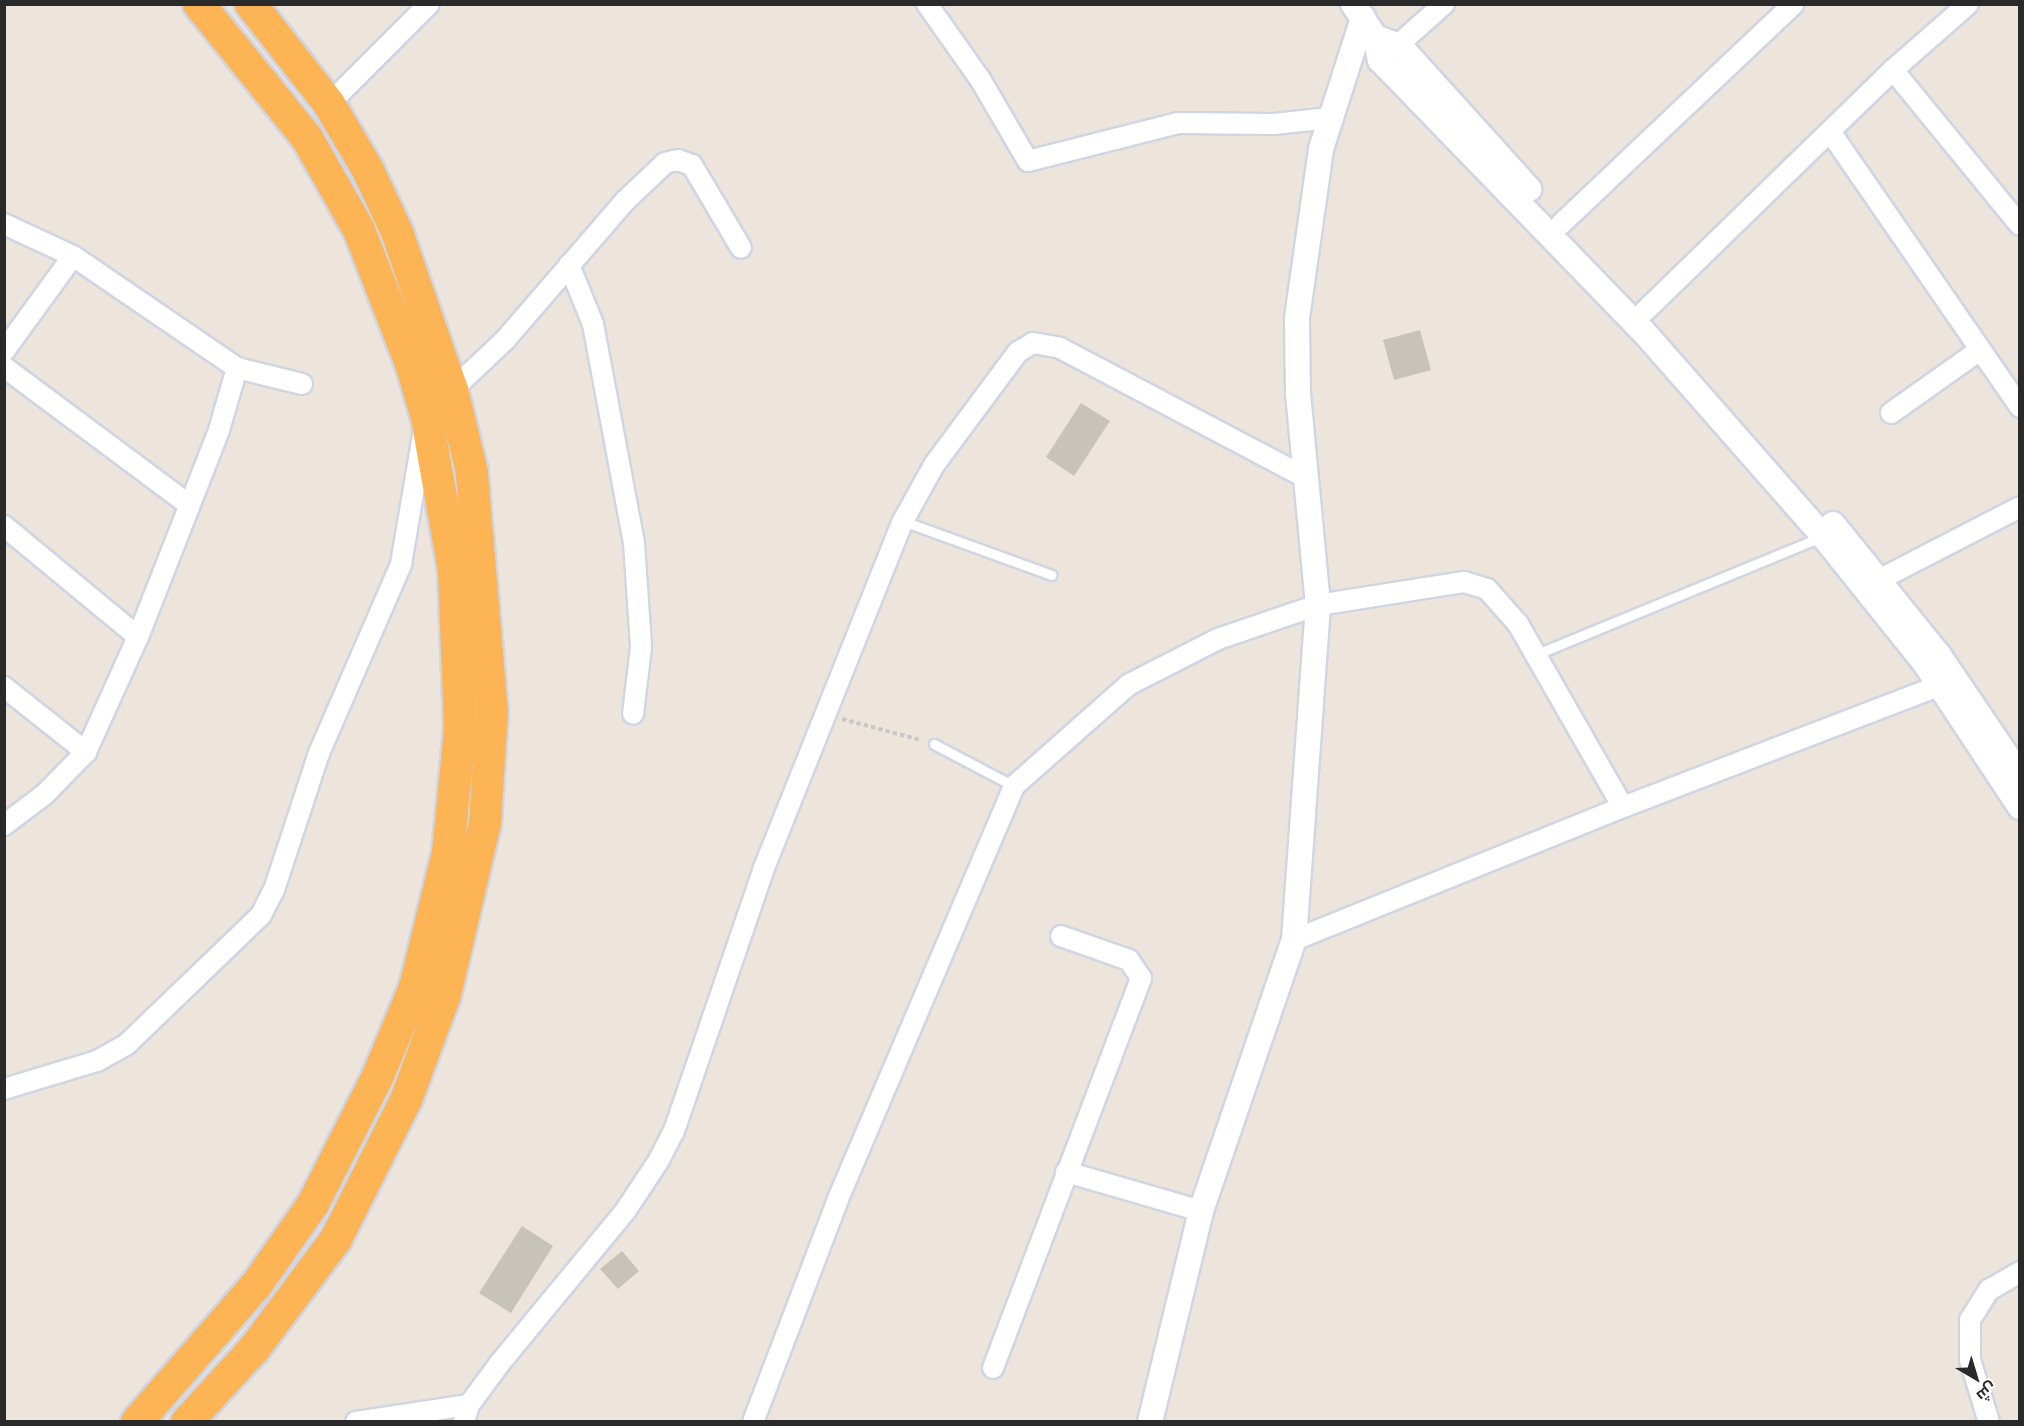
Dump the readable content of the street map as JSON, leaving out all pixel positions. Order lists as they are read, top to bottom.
{
  "north": "bottom right"
}
